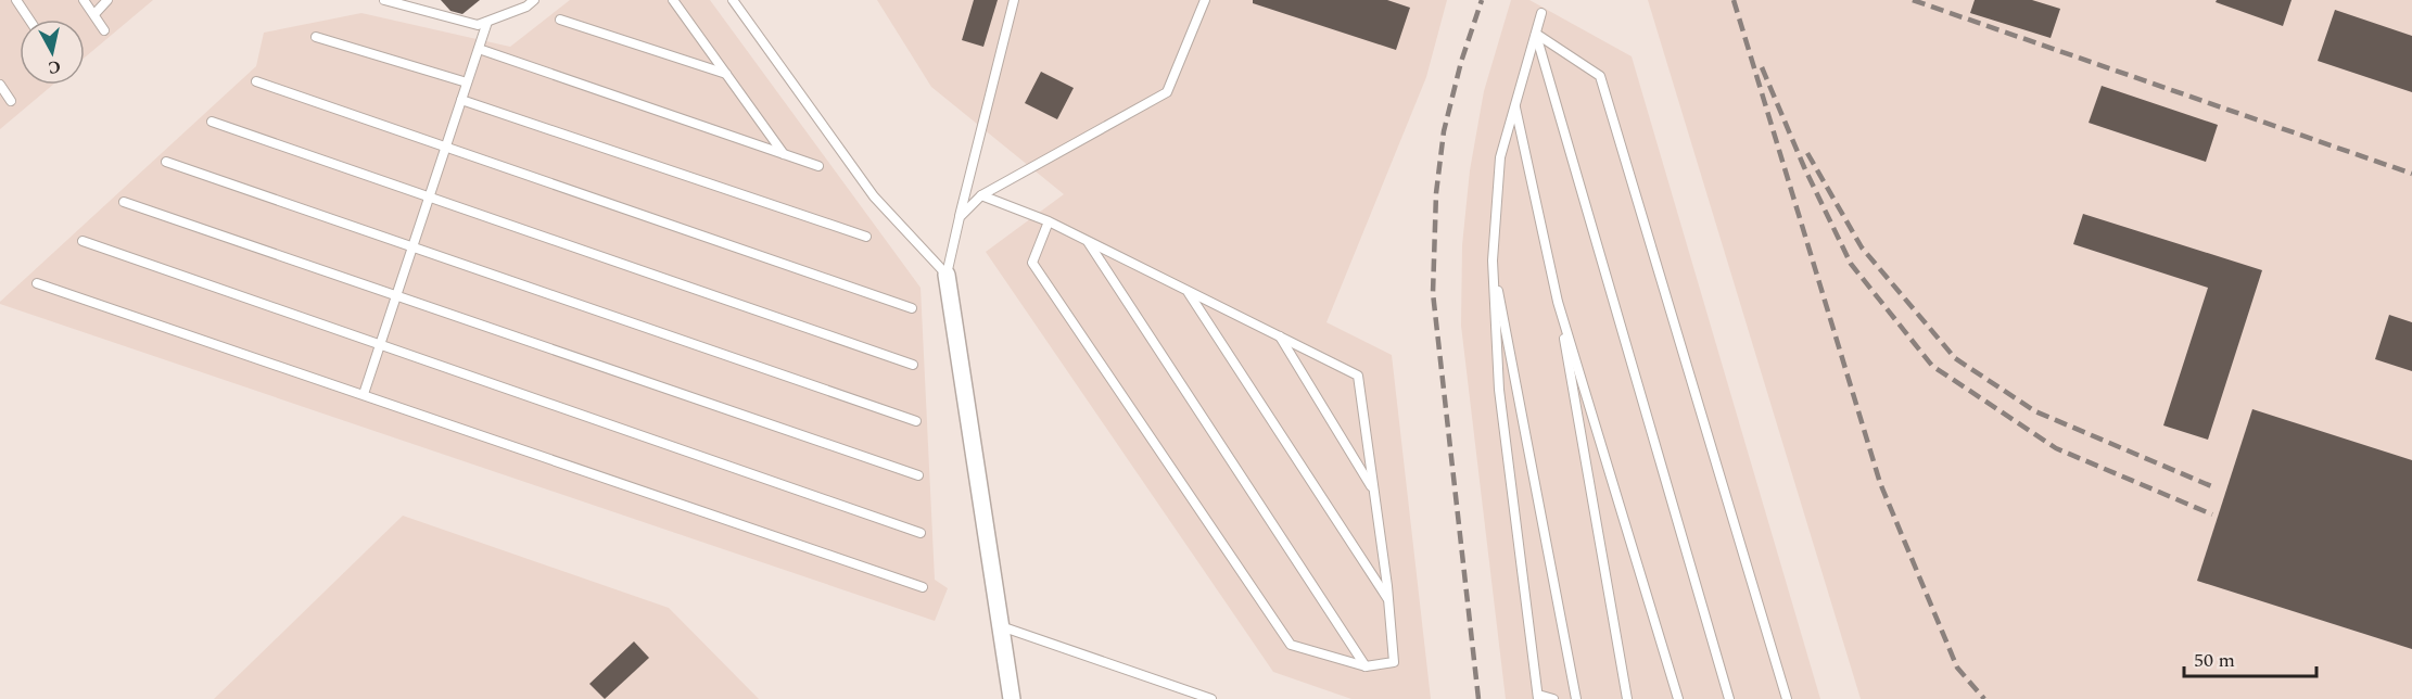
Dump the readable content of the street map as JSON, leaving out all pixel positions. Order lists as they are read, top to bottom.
{
  "scale_bar": "50 m",
  "north": "bottom"
}
